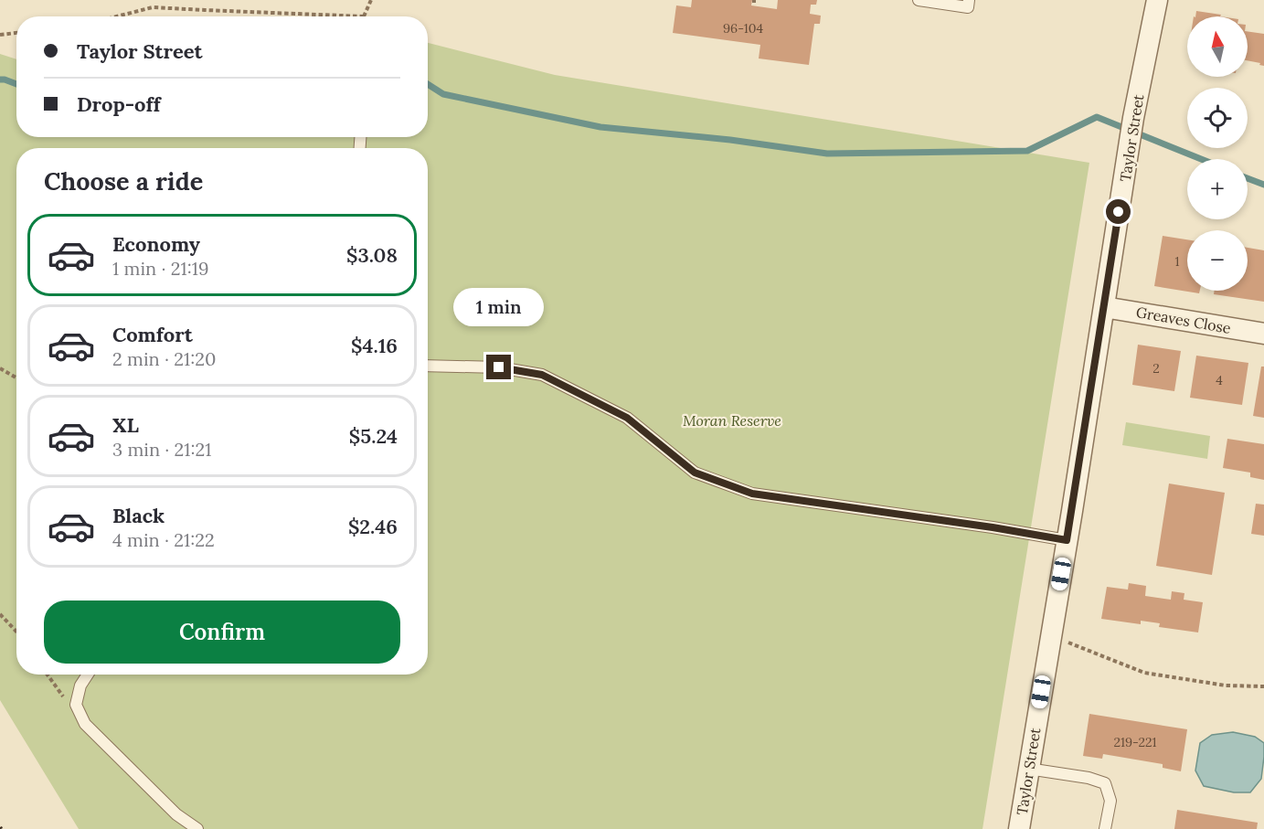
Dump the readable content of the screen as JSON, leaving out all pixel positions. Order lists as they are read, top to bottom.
{
  "streets": {
    "street": ["Taylor Street", "Greaves Close"]
  },
  "crossings": [
    ["Taylor Street", "Greaves Close"]
  ],
  "parks": ["Moran Reserve"],
  "house_numbers": [
    "96-104",
    "1",
    "2",
    "4",
    "219-221"
  ],
  "north": "top",
  "page": {
    "map_buttons": ["+", "−"],
    "banner": ["Taylor Street", "Drop-off"],
    "heading": "Choose a ride",
    "list": [
      {
        "name": "Economy",
        "note": "1 min · 21:19",
        "value": "$3.08"
      },
      {
        "name": "Comfort",
        "note": "2 min · 21:20",
        "value": "$4.16"
      },
      {
        "name": "XL",
        "note": "3 min · 21:21",
        "value": "$5.24"
      },
      {
        "name": "Black",
        "note": "4 min · 21:22",
        "value": "$2.46"
      }
    ],
    "bubble": "1 min",
    "buttons": "Confirm"
  }
}
